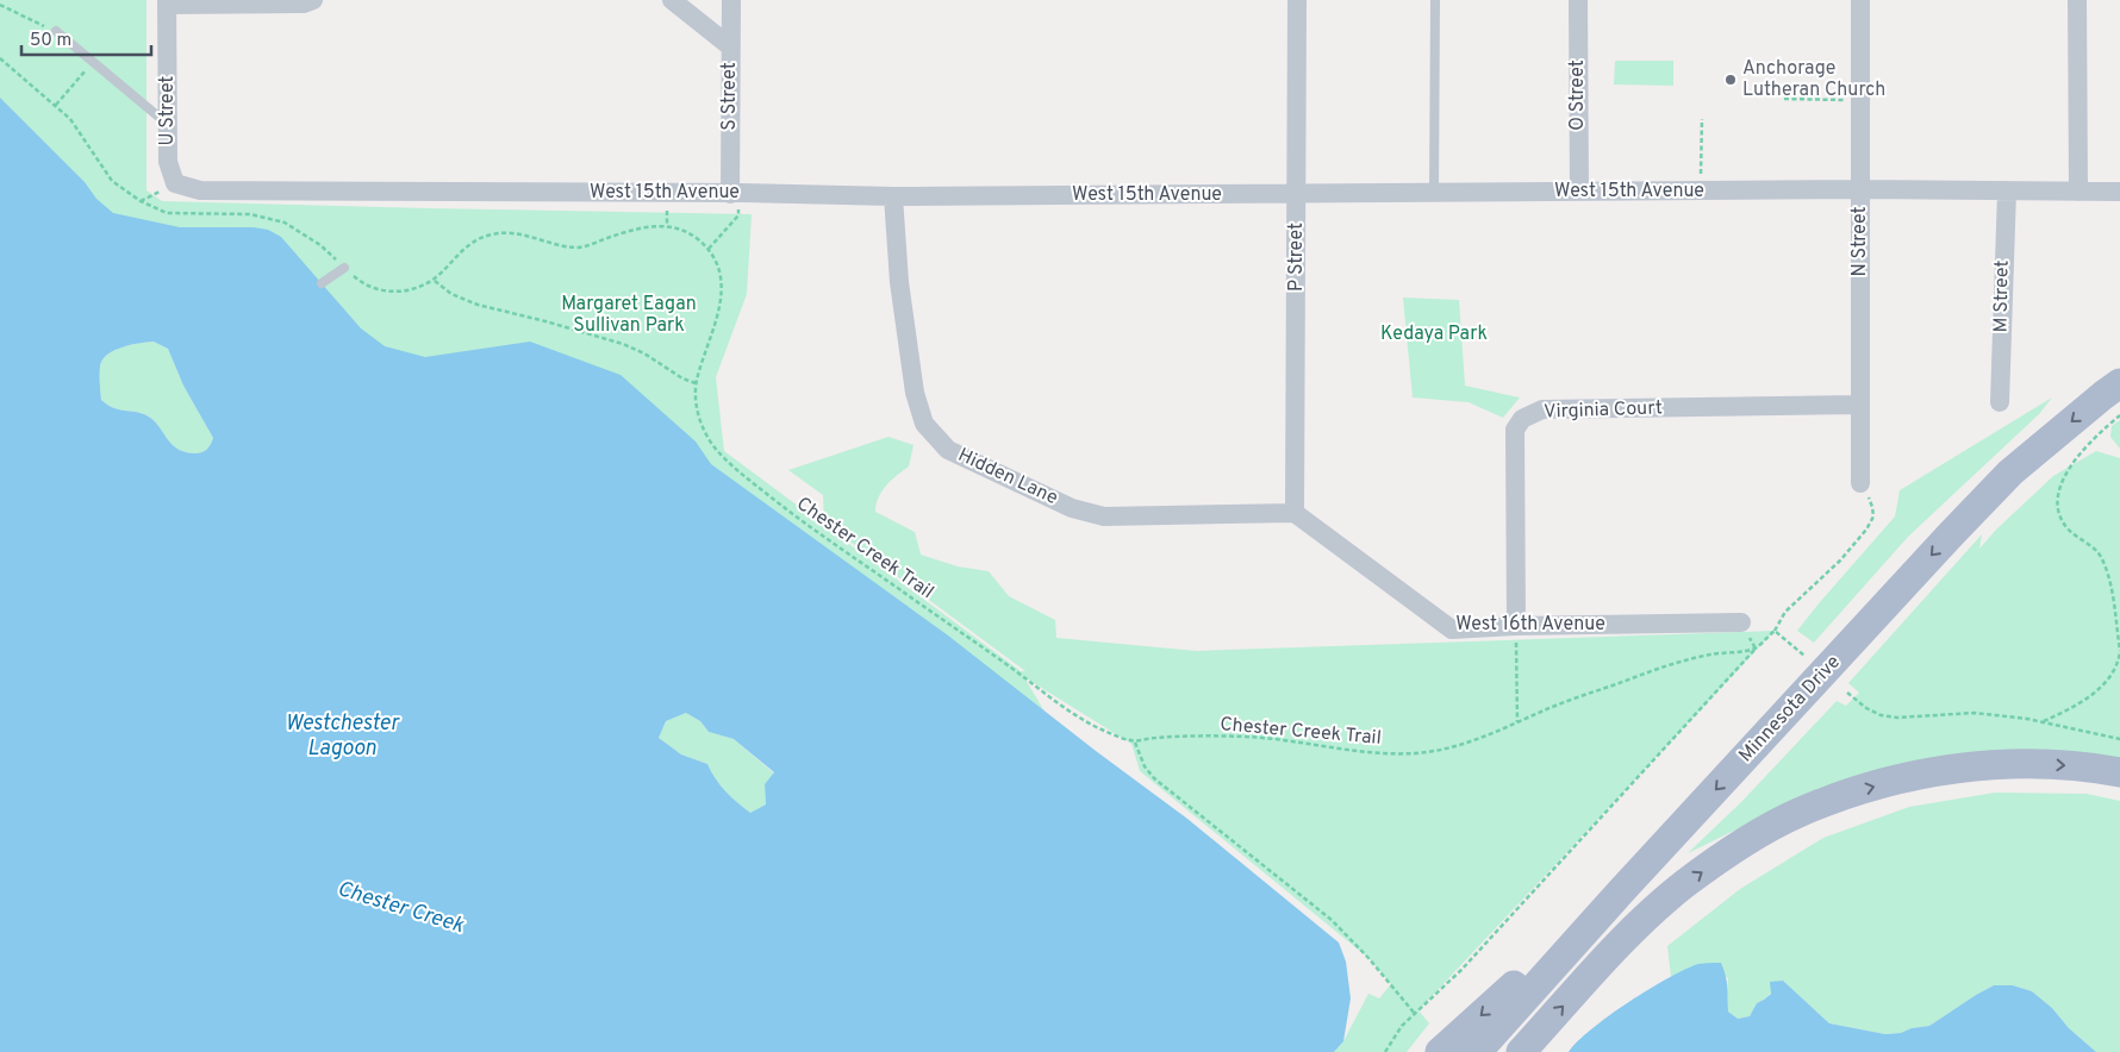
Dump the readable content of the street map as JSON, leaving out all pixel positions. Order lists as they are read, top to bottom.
{
  "streets": {
    "main road": ["Minnesota Drive"],
    "street": [
      "O Street",
      "S Street",
      "U Street",
      "West 15th Avenue",
      "N Street",
      "P Street",
      "M Street",
      "Virginia Court",
      "Hidden Lane",
      "West 16th Avenue"
    ],
    "path": ["Chester Creek Trail"]
  },
  "crossings": [
    ["O Street", "West 15th Avenue"],
    ["S Street", "West 15th Avenue"],
    ["U Street", "West 15th Avenue"],
    ["West 15th Avenue", "N Street"],
    ["West 15th Avenue", "P Street"],
    ["West 15th Avenue", "M Street"],
    ["West 15th Avenue", "Hidden Lane"],
    ["N Street", "Virginia Court"],
    ["P Street", "Hidden Lane"],
    ["P Street", "West 16th Avenue"],
    ["Virginia Court", "West 16th Avenue"],
    ["Hidden Lane", "West 16th Avenue"]
  ],
  "one_way": ["Minnesota Drive"],
  "water": ["Westchester Lagoon", "Chester Creek"],
  "parks": ["Margaret Eagan Sullivan Park", "Kedaya Park"],
  "places": ["Anchorage Lutheran Church"],
  "scale_bar": "50 m"
}
